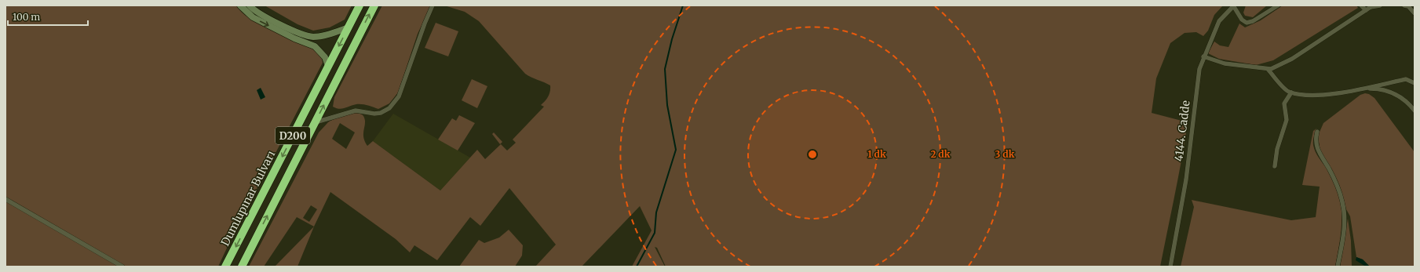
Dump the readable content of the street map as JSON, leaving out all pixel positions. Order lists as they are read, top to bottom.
{
  "streets": {
    "highway": ["D200", "Dumlupınar Bulvarı"],
    "street": ["4144. Cadde"]
  },
  "scale_bar": "100 m",
  "rings": ["1 dk", "2 dk", "3 dk"]
}
